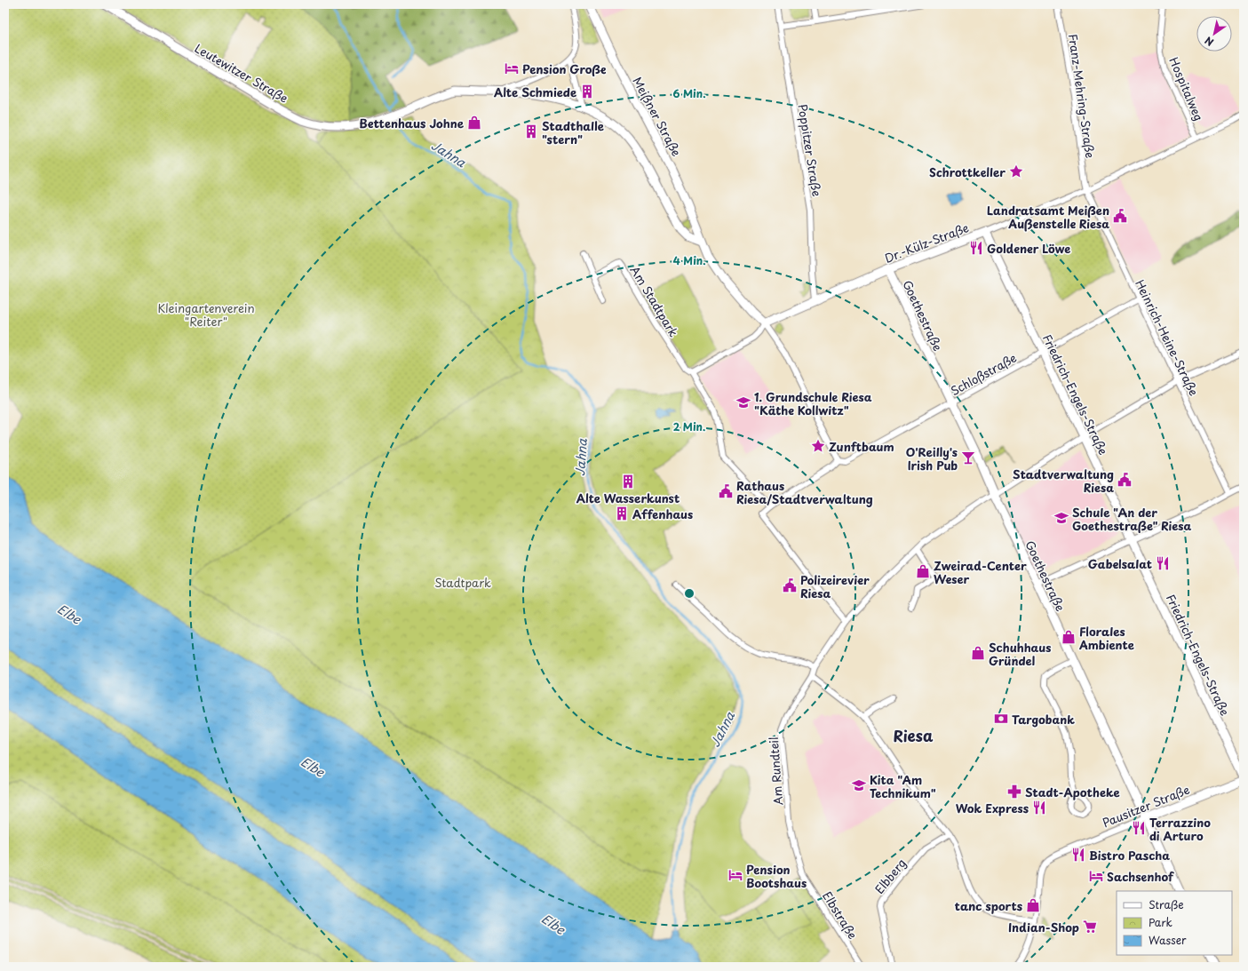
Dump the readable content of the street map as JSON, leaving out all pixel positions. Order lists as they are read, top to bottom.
{
  "streets": {
    "main road": [
      "Leutewitzer Straße",
      "Meißner Straße",
      "Dr.-Külz-Straße",
      "Goethestraße",
      "Friedrich-Engels-Straße",
      "Pausitzer Straße"
    ],
    "street": [
      "Hospitalweg",
      "Franz-Mehring-Straße",
      "Poppitzer Straße",
      "Am Stadtpark",
      "Heinrich-Heine-Straße",
      "Schloßstraße",
      "Am Rundteil",
      "Elbberg",
      "Elbstraße"
    ]
  },
  "crossings": [
    ["Leutewitzer Straße", "Meißner Straße"],
    ["Hospitalweg", "Dr.-Külz-Straße"],
    ["Franz-Mehring-Straße", "Dr.-Külz-Straße"],
    ["Franz-Mehring-Straße", "Heinrich-Heine-Straße"],
    ["Meißner Straße", "Dr.-Külz-Straße"],
    ["Poppitzer Straße", "Dr.-Külz-Straße"],
    ["Dr.-Külz-Straße", "Goethestraße"],
    ["Dr.-Külz-Straße", "Heinrich-Heine-Straße"],
    ["Dr.-Külz-Straße", "Friedrich-Engels-Straße"],
    ["Goethestraße", "Schloßstraße"],
    ["Goethestraße", "Am Rundteil"],
    ["Goethestraße", "Pausitzer Straße"],
    ["Heinrich-Heine-Straße", "Schloßstraße"],
    ["Heinrich-Heine-Straße", "Am Rundteil"],
    ["Schloßstraße", "Friedrich-Engels-Straße"],
    ["Friedrich-Engels-Straße", "Am Rundteil"],
    ["Friedrich-Engels-Straße", "Pausitzer Straße"],
    ["Am Rundteil", "Elbstraße"]
  ],
  "districts": ["Riesa"],
  "water": ["Jahna", "Elbe"],
  "parks": ["Kleingartenverein \"Reiter\"", "Stadtpark"],
  "places": {
    "hotel": ["Pension Große", "Pension Bootshaus", "Sachsenhof"],
    "building": [
      "Alte Schmiede",
      "Stadthalle \"stern\"",
      "Alte Wasserkunst",
      "Affenhaus"
    ],
    "shop": [
      "Bettenhaus Johne",
      "Zweirad-Center Weser",
      "Florales Ambiente",
      "Schuhhaus Gründel",
      "tanc sports"
    ],
    "place": ["Schrottkeller", "Zunftbaum"],
    "public building": [
      "Landratsamt Meißen Außenstelle Riesa",
      "Stadtverwaltung Riesa",
      "Rathaus Riesa/Stadtverwaltung",
      "Polizeirevier Riesa"
    ],
    "restaurant": [
      "Goldener Löwe",
      "Gabelsalat",
      "Wok Express",
      "Terrazzino di Arturo",
      "Bistro Pascha"
    ],
    "school or university": ["1. Grundschule Riesa \"Käthe Kollwitz\"", "Schule \"An der Goethestraße\" Riesa", "Kita \"Am Technikum\""],
    "bar": ["O'Reilly's Irish Pub"],
    "bank": ["Targobank"],
    "pharmacy": ["Stadt-Apotheke"],
    "supermarket": ["Indian-Shop"]
  },
  "legend": ["Straße", "Park", "Wasser"],
  "north": "bottom left",
  "rings": ["6 Min.", "4 Min.", "2 Min."]
}
